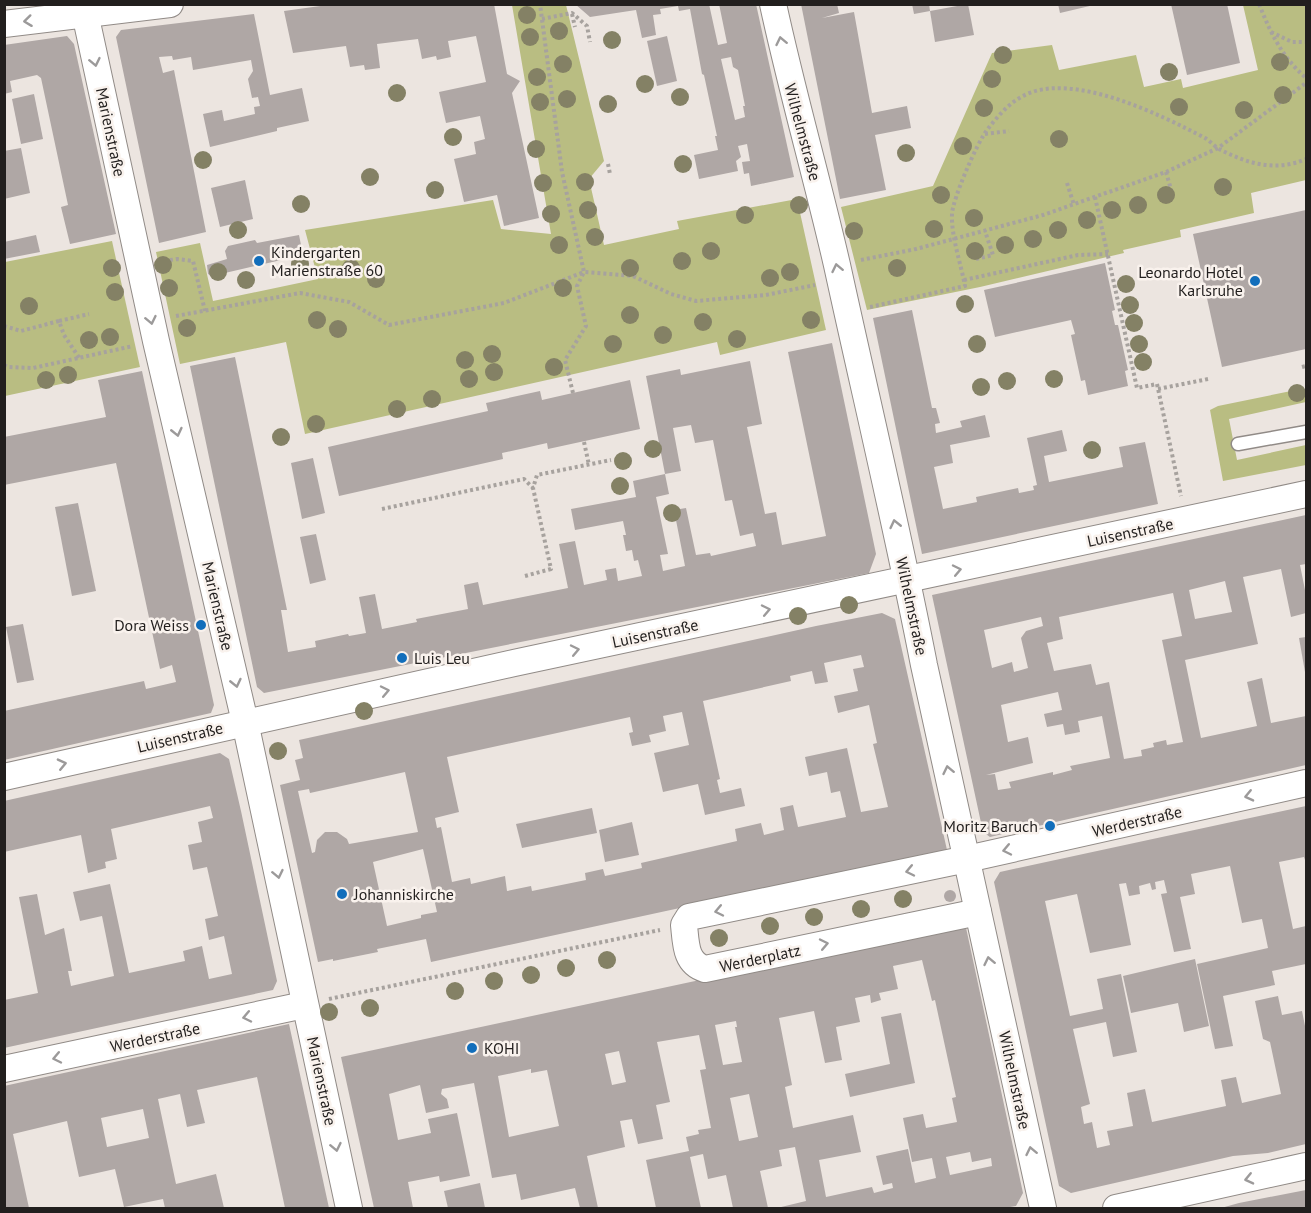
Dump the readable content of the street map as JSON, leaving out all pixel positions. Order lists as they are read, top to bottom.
{
  "streets": {
    "street": [
      "Marienstraße",
      "Wilhelmstraße",
      "Luisenstraße",
      "Werderstraße",
      "Werderplatz"
    ]
  },
  "crossings": [
    ["Marienstraße", "Luisenstraße"],
    ["Marienstraße", "Werderstraße"],
    ["Wilhelmstraße", "Luisenstraße"],
    ["Wilhelmstraße", "Werderstraße"],
    ["Wilhelmstraße", "Werderplatz"]
  ],
  "one_way": [
    "Marienstraße",
    "Wilhelmstraße",
    "Luisenstraße",
    "Werderstraße",
    "Werderplatz"
  ],
  "places": [
    "Kindergarten Marienstraße 60",
    "Leonardo Hotel Karlsruhe",
    "Dora Weiss",
    "Luis Leu",
    "Moritz Baruch",
    "Johanniskirche",
    "KOHI"
  ]
}
